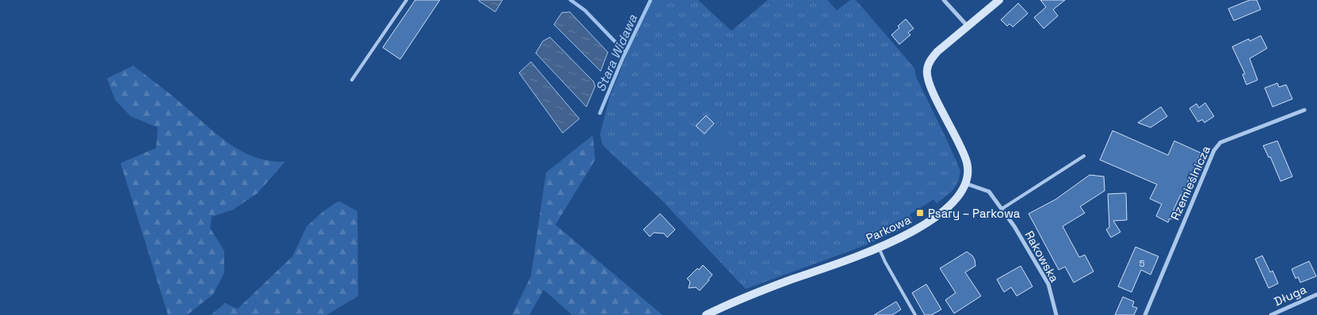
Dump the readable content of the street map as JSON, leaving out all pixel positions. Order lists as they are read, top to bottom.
{
  "streets": {
    "street": [
      "Rzemieślnicza",
      "Parkowa",
      "Rakowska",
      "Długa"
    ]
  },
  "crossings": [
    ["Parkowa", "Rakowska"]
  ],
  "water": ["Stara Widawa"],
  "places": {
    "transit": ["Psary – Parkowa"]
  },
  "house_numbers": ["5"]
}
